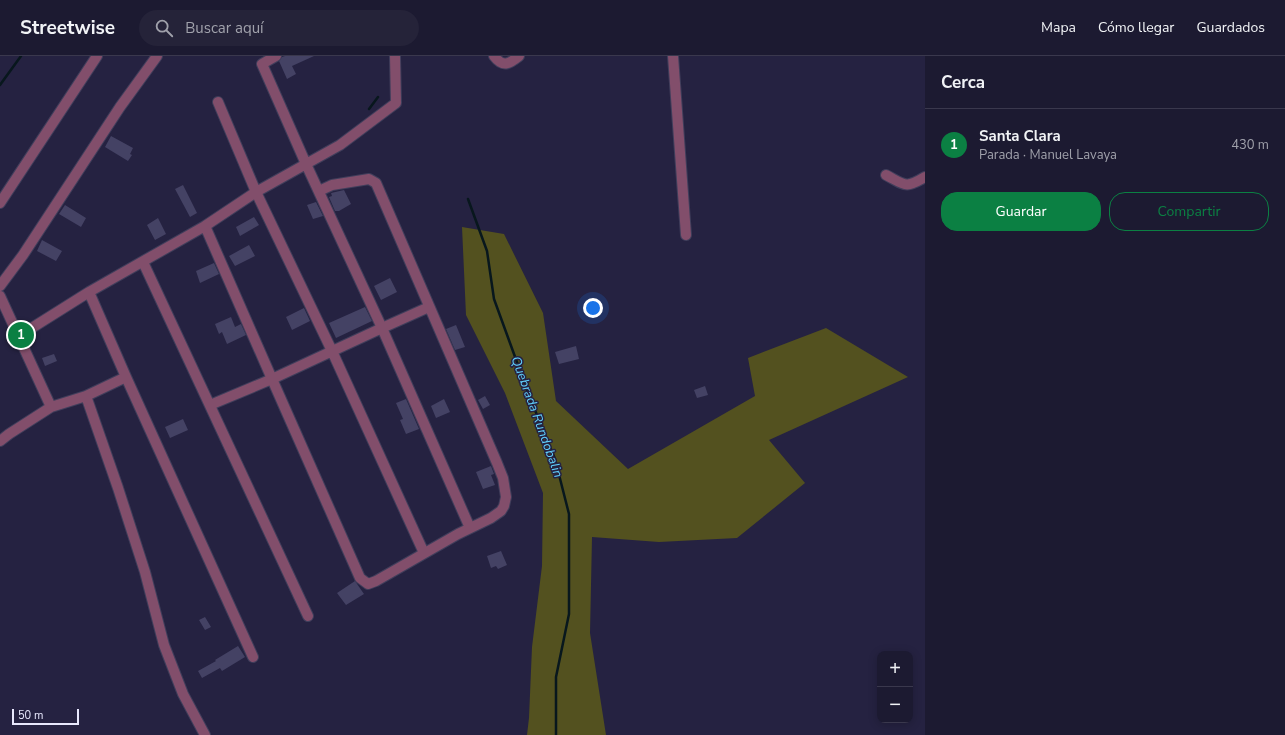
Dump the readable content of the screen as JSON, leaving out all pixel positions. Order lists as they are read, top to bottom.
{
  "water": ["Quebrada Rundobalin"],
  "scale_bar": "50 m",
  "page": {
    "header": "Streetwise",
    "search": "Buscar aquí",
    "nav": ["Mapa", "Cómo llegar", "Guardados"],
    "heading": "Cerca",
    "list": [
      {
        "mark": "1",
        "name": "Santa Clara",
        "note": "Parada · Manuel Lavaya",
        "value": "430 m"
      }
    ],
    "buttons": ["Guardar", "Compartir"],
    "pins": "1",
    "map_buttons": ["+", "−"],
    "scale": "50 m"
  }
}
